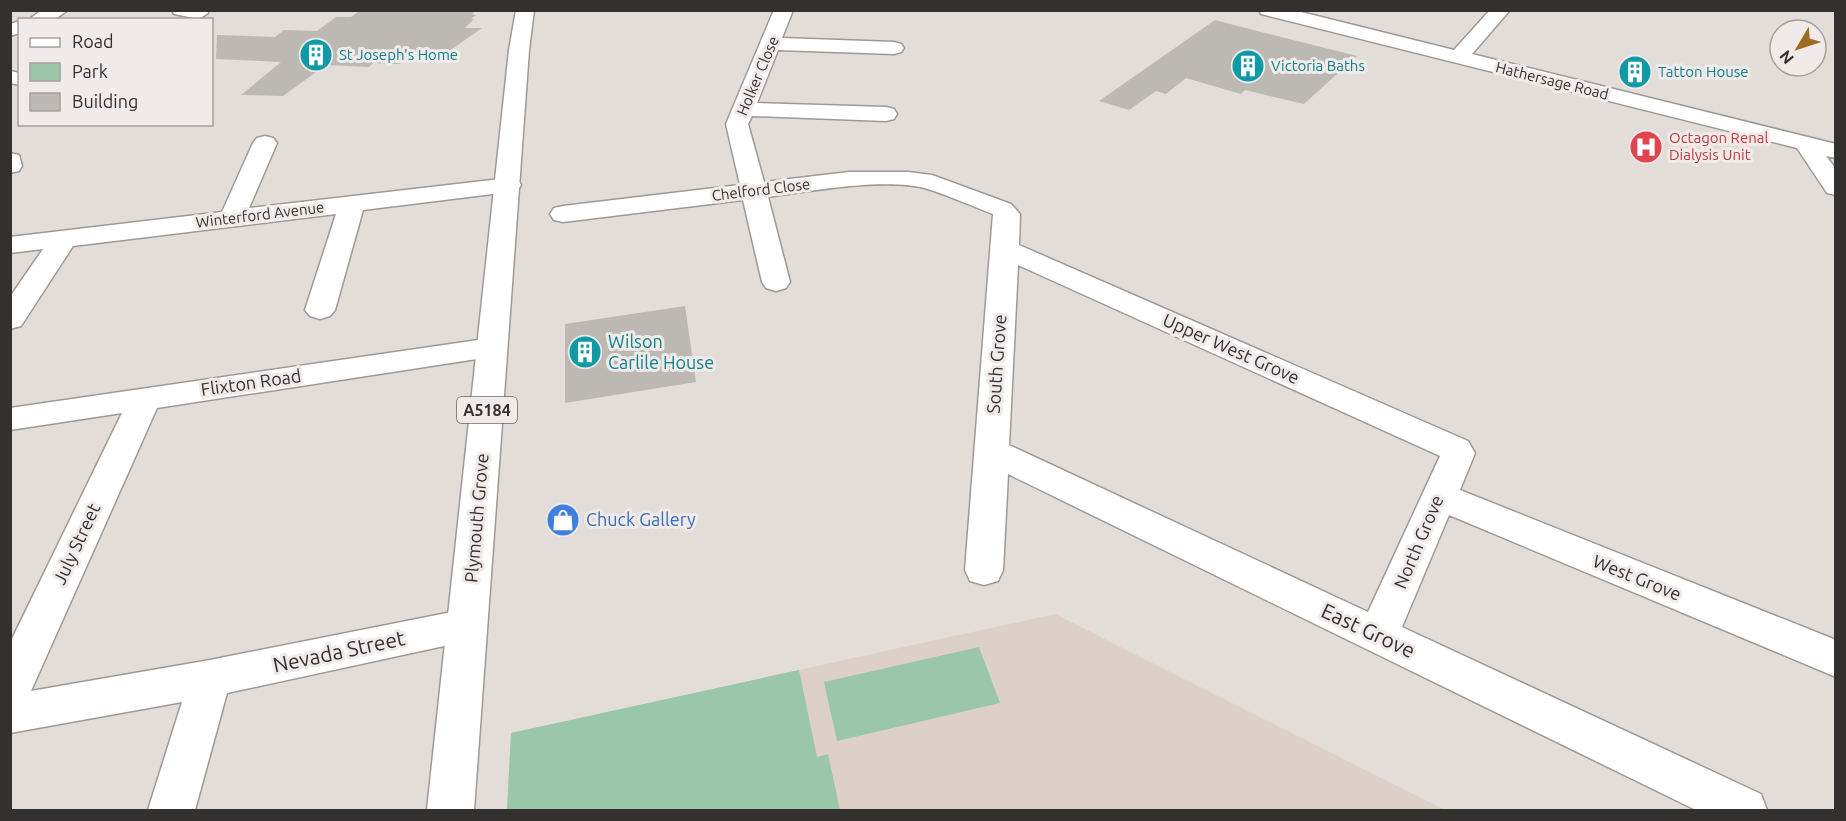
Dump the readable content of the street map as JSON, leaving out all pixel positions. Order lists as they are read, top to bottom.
{
  "streets": {
    "street": [
      "Holker Close",
      "Hathersage Road",
      "Chelford Close",
      "Winterford Avenue",
      "Upper West Grove",
      "South Grove",
      "Flixton Road",
      "A5184",
      "Plymouth Grove",
      "North Grove",
      "July Street",
      "West Grove",
      "East Grove",
      "Nevada Street"
    ]
  },
  "crossings": [
    ["Holker Close", "Chelford Close"],
    ["Chelford Close", "South Grove"],
    ["Winterford Avenue", "Plymouth Grove"],
    ["Upper West Grove", "South Grove"],
    ["Upper West Grove", "North Grove"],
    ["South Grove", "East Grove"],
    ["Flixton Road", "Plymouth Grove"],
    ["Flixton Road", "July Street"],
    ["Plymouth Grove", "Nevada Street"],
    ["North Grove", "West Grove"],
    ["North Grove", "East Grove"]
  ],
  "places": {
    "building": [
      "St Joseph's Home",
      "Victoria Baths",
      "Tatton House",
      "Wilson Carlile House"
    ],
    "hospital": ["Octagon Renal Dialysis Unit"],
    "shop": ["Chuck Gallery"]
  },
  "legend": ["Road", "Park", "Building"],
  "north": "bottom left"
}
